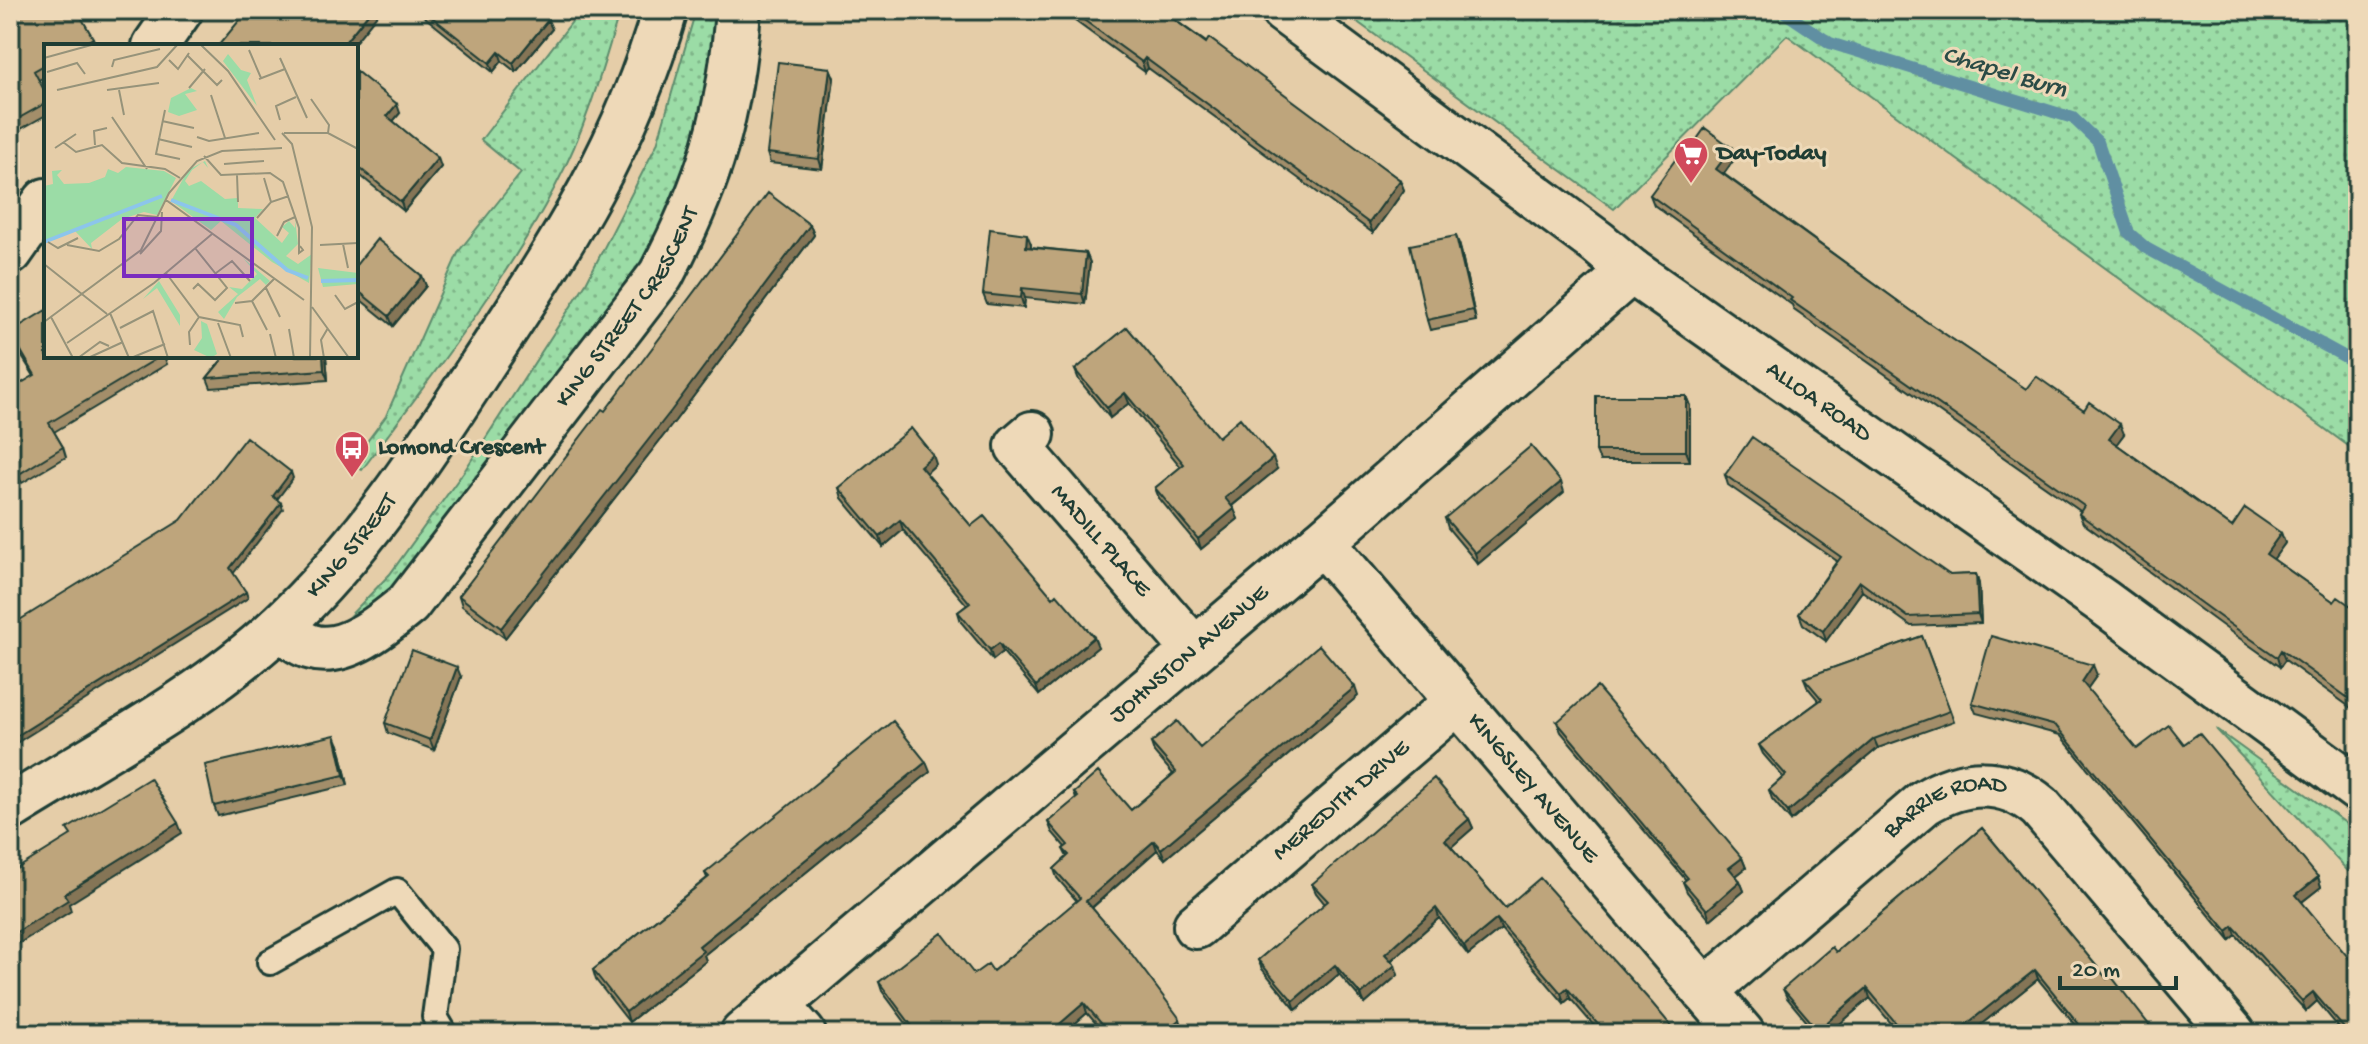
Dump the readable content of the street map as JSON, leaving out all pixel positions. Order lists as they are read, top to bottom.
{
  "streets": {
    "street": [
      "KING STREET CRESCENT",
      "ALLOA ROAD",
      "MADILL PLACE",
      "KING STREET",
      "JOHNSTON AVENUE",
      "KINGSLEY AVENUE",
      "MEREDITH DRIVE",
      "BARRIE ROAD"
    ]
  },
  "crossings": [
    ["KING STREET CRESCENT", "KING STREET"],
    ["ALLOA ROAD", "JOHNSTON AVENUE"],
    ["MADILL PLACE", "JOHNSTON AVENUE"],
    ["JOHNSTON AVENUE", "KINGSLEY AVENUE"],
    ["KINGSLEY AVENUE", "MEREDITH DRIVE"],
    ["KINGSLEY AVENUE", "BARRIE ROAD"]
  ],
  "water": ["Chapel Burn"],
  "places": {
    "supermarket": ["Day-Today"],
    "bus stop": ["Lomond Crescent"]
  },
  "scale_bar": "20 m"
}
